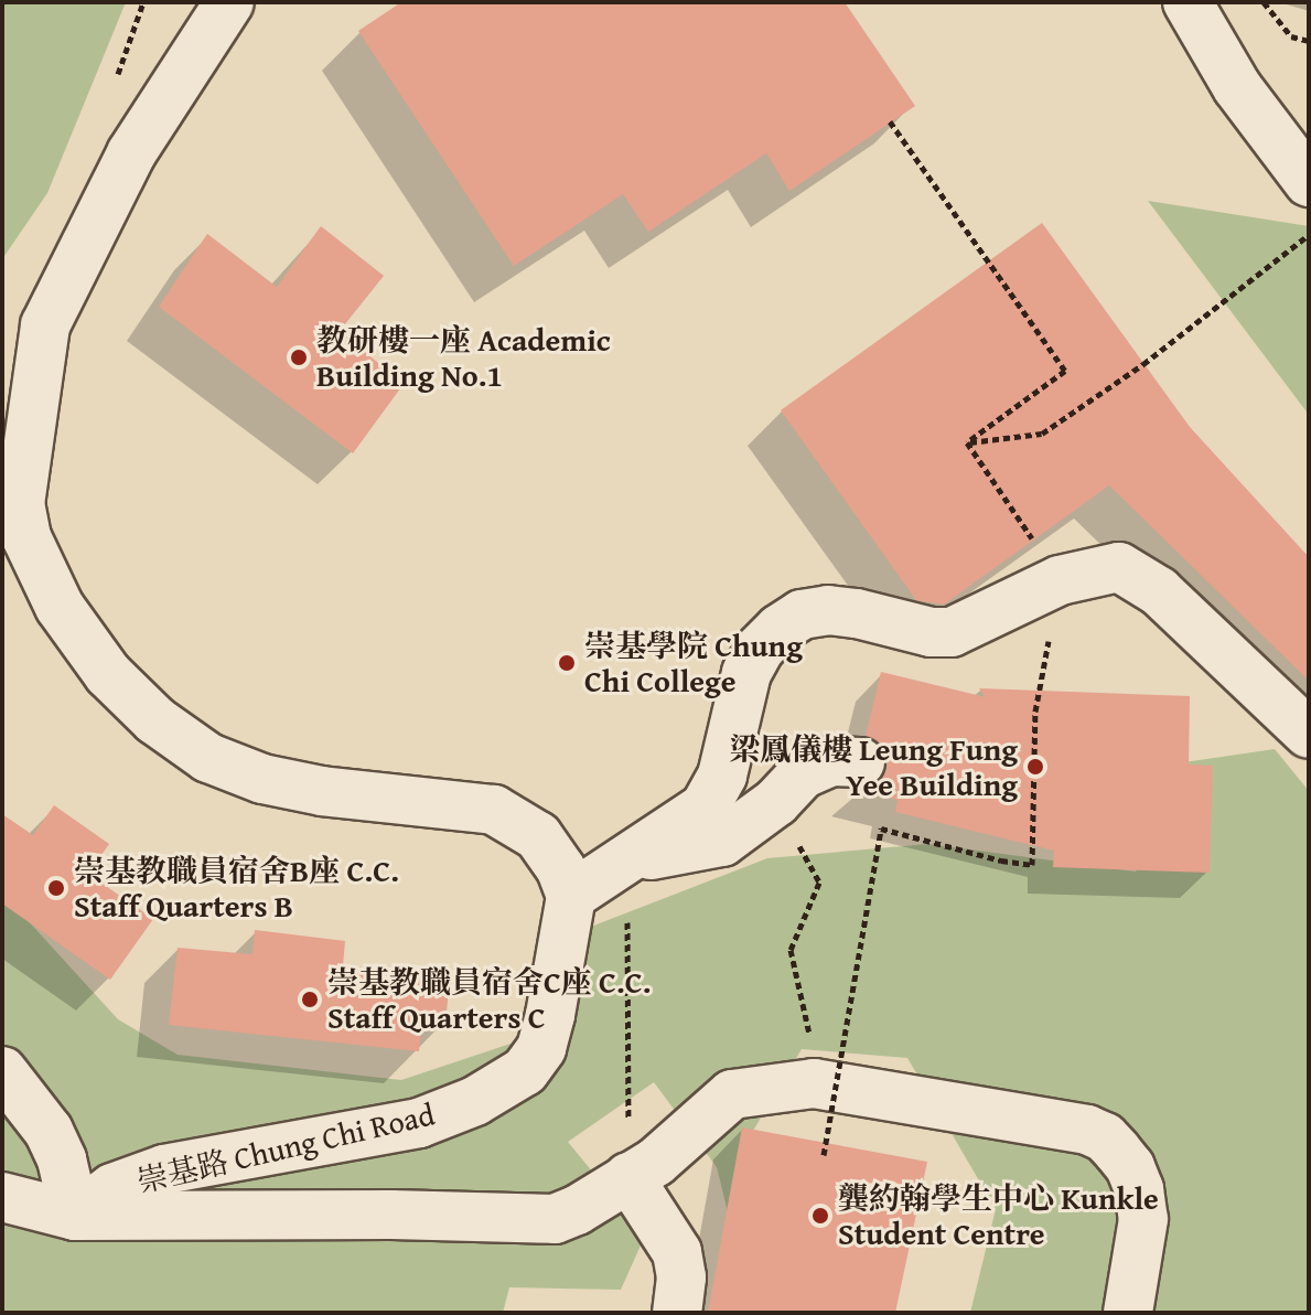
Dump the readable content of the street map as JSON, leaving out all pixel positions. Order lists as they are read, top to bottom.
{
  "streets": {
    "street": ["崇基路 Chung Chi Road"]
  },
  "places": [
    "教研樓一座 Academic Building No.1",
    "崇基學院 Chung Chi College",
    "梁鳳儀樓 Leung Fung Yee Building",
    "崇基教職員宿舍B座 C.C. Staff Quarters B",
    "崇基教職員宿舍C座 C.C. Staff Quarters C",
    "龔約翰學生中心 Kunkle Student Centre"
  ]
}
